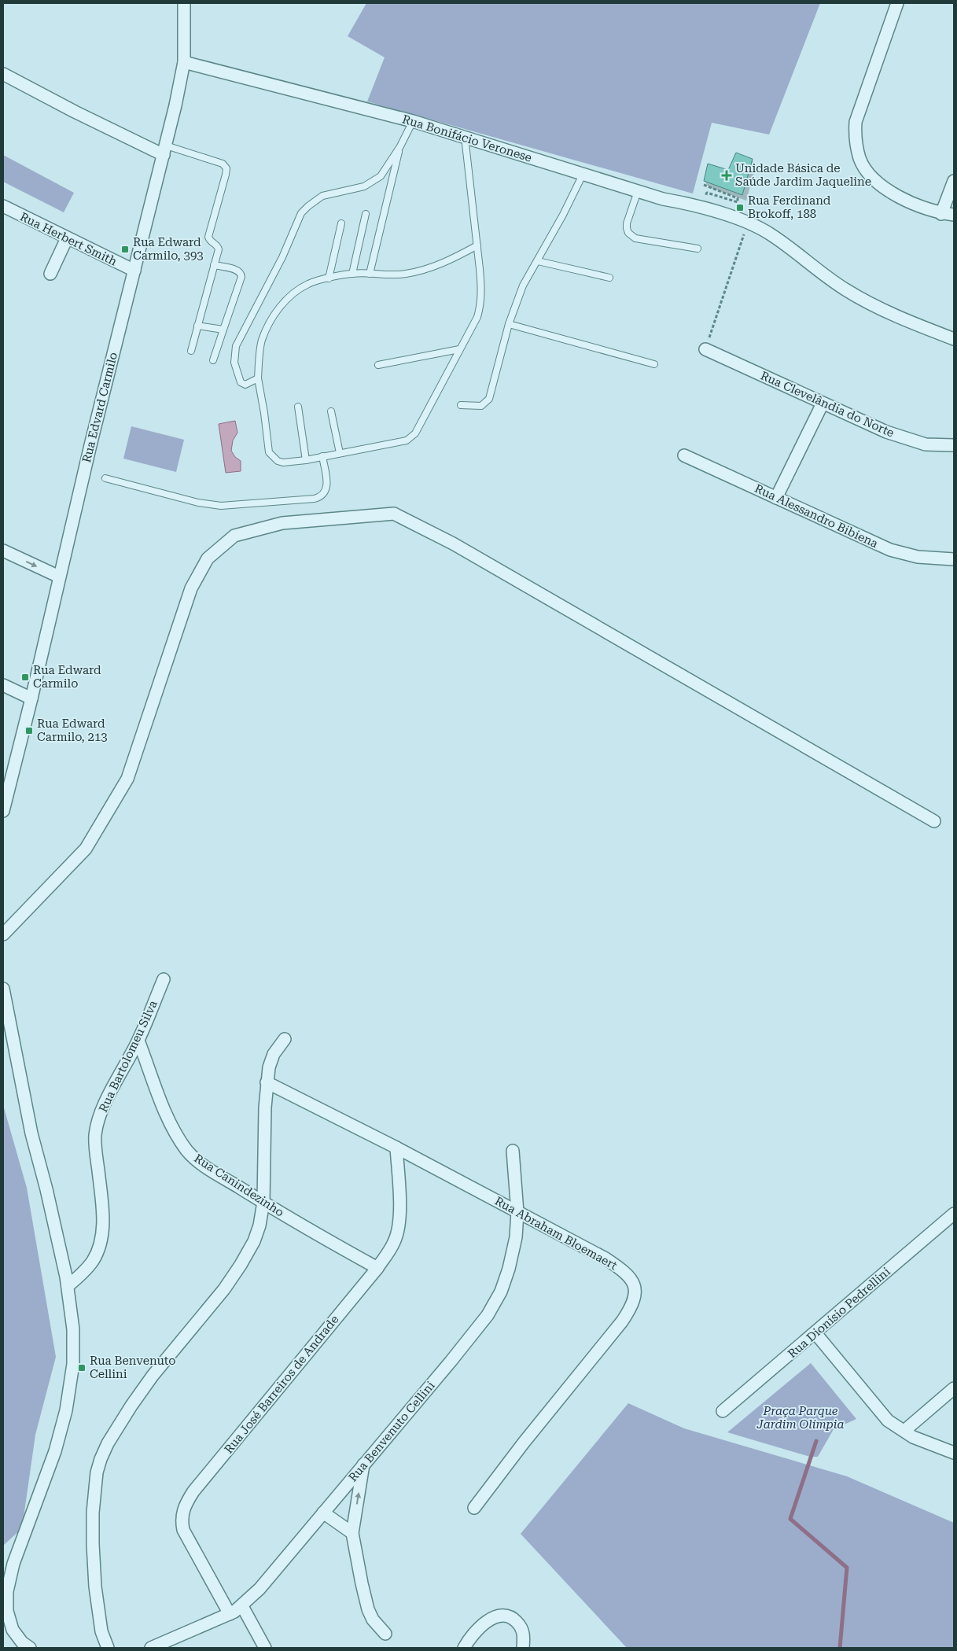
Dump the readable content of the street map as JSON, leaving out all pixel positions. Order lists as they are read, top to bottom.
{
  "streets": {
    "street": [
      "Rua Bonifácio Veronese",
      "Rua Herbert Smith",
      "Rua Clevelândia do Norte",
      "Rua Edvard Carmilo",
      "Rua Alessandro Bibiena",
      "Rua Bartolomeu Silva",
      "Rua Canindezinho",
      "Rua Abraham Bloemaert",
      "Rua Dionísio Pedrellini",
      "Rua José Barreiros de Andrade",
      "Rua Benvenuto Cellini"
    ]
  },
  "crossings": [
    ["Rua Bonifácio Veronese", "Rua Edvard Carmilo"],
    ["Rua Herbert Smith", "Rua Edvard Carmilo"],
    ["Rua Bartolomeu Silva", "Rua Canindezinho"],
    ["Rua Canindezinho", "Rua José Barreiros de Andrade"],
    ["Rua Abraham Bloemaert", "Rua José Barreiros de Andrade"],
    ["Rua Abraham Bloemaert", "Rua Benvenuto Cellini"],
    ["Rua José Barreiros de Andrade", "Rua Benvenuto Cellini"]
  ],
  "parks": ["Praça Parque Jardim Olímpia"],
  "places": {
    "health": ["Unidade Básica de Saúde Jardim Jaqueline"],
    "transit": [
      "Rua Ferdinand Brokoff, 188",
      "Rua Edward Carmilo, 393",
      "Rua Edward Carmilo",
      "Rua Edward Carmilo, 213",
      "Rua Benvenuto Cellini"
    ]
  }
}
